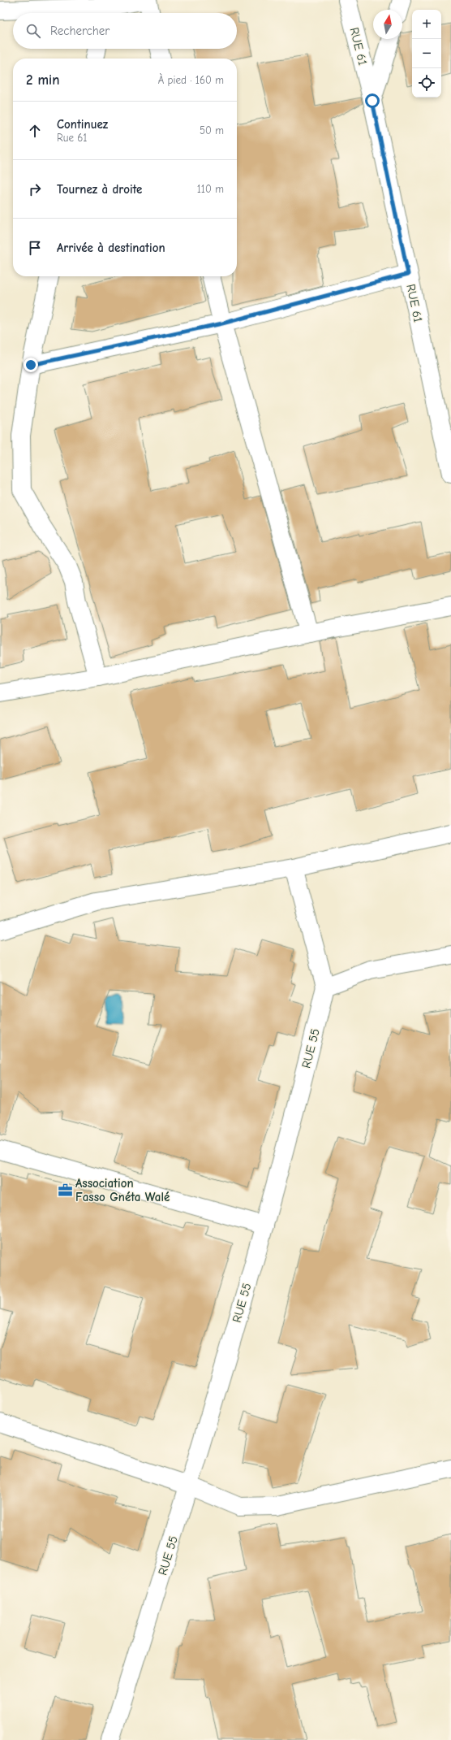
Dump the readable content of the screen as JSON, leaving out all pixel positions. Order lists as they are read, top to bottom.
{
  "streets": {
    "street": ["RUE 61", "RUE 55"]
  },
  "places": {
    "office": ["Association Fasso Gnéta Walé"]
  },
  "north": "top",
  "page": {
    "map_buttons": ["+", "−"],
    "search": "Rechercher",
    "heading": ["2 min", "À pied · 160 m"],
    "list": [
      ["Continuez", "Rue 61", "50 m"],
      ["Tournez à droite", "110 m"],
      "Arrivée à destination"
    ]
  }
}
